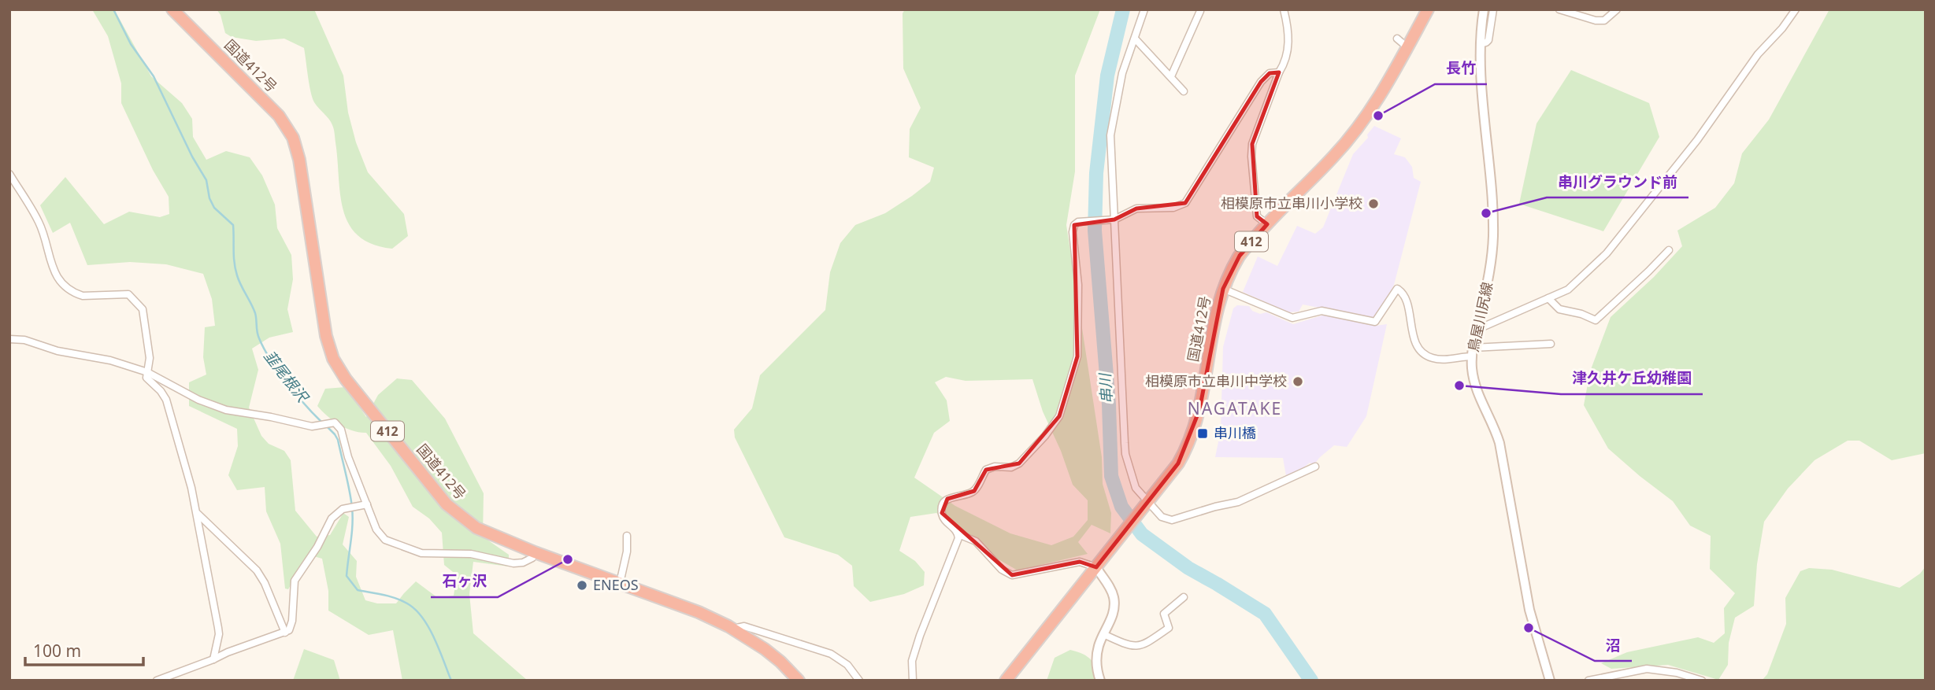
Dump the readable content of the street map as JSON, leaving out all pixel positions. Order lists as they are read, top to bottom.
{
  "streets": {
    "highway": ["国道412号", "412"],
    "main road": ["鳥屋川尻線"]
  },
  "crossings": [
    ["国道412号", "412"]
  ],
  "districts": ["NAGATAKE"],
  "water": ["韮尾根沢", "串川"],
  "places": {
    "other": [
      "長竹",
      "相模原市立串川小学校",
      "串川グラウンド前",
      "相模原市立串川中学校",
      "津久井ケ丘幼稚園",
      "石ヶ沢",
      "ENEOS",
      "沼"
    ],
    "transit": ["串川橋"]
  },
  "scale_bar": "100 m"
}
